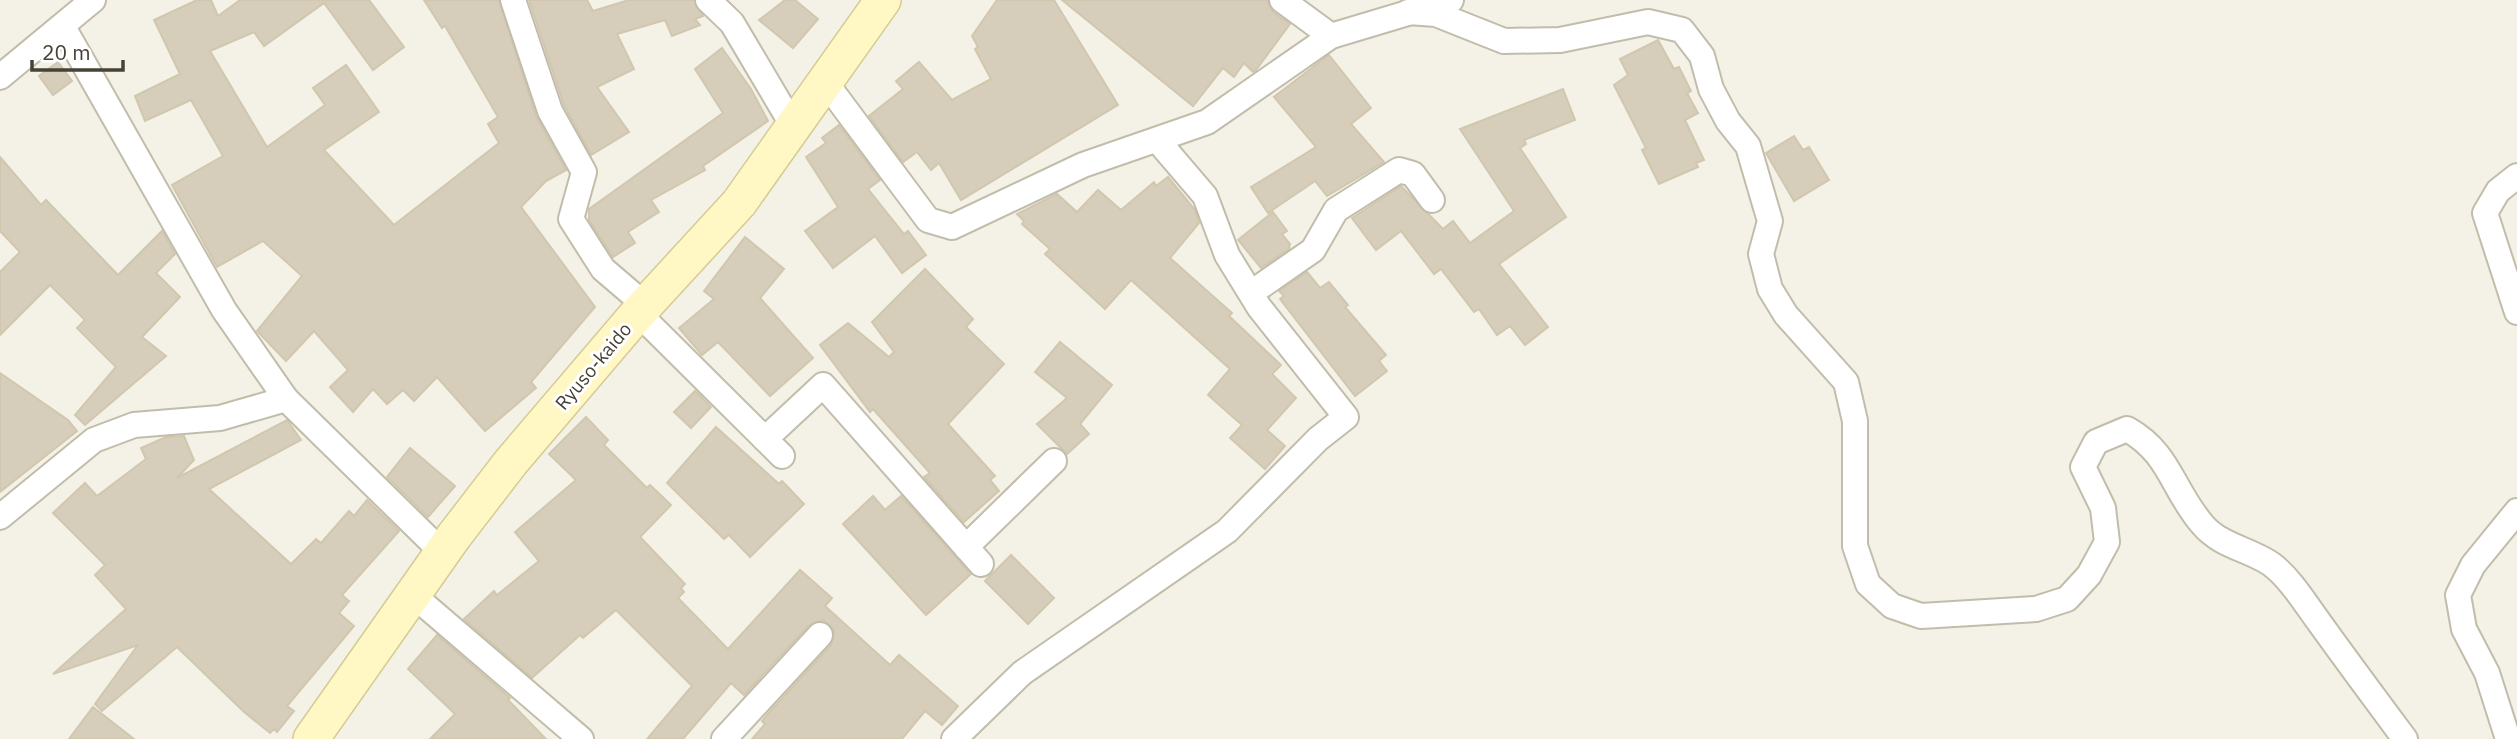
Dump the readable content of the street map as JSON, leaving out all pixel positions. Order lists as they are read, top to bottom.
{
  "streets": {
    "main road": ["Ryuso-kaido"]
  },
  "scale_bar": "20 m"
}
